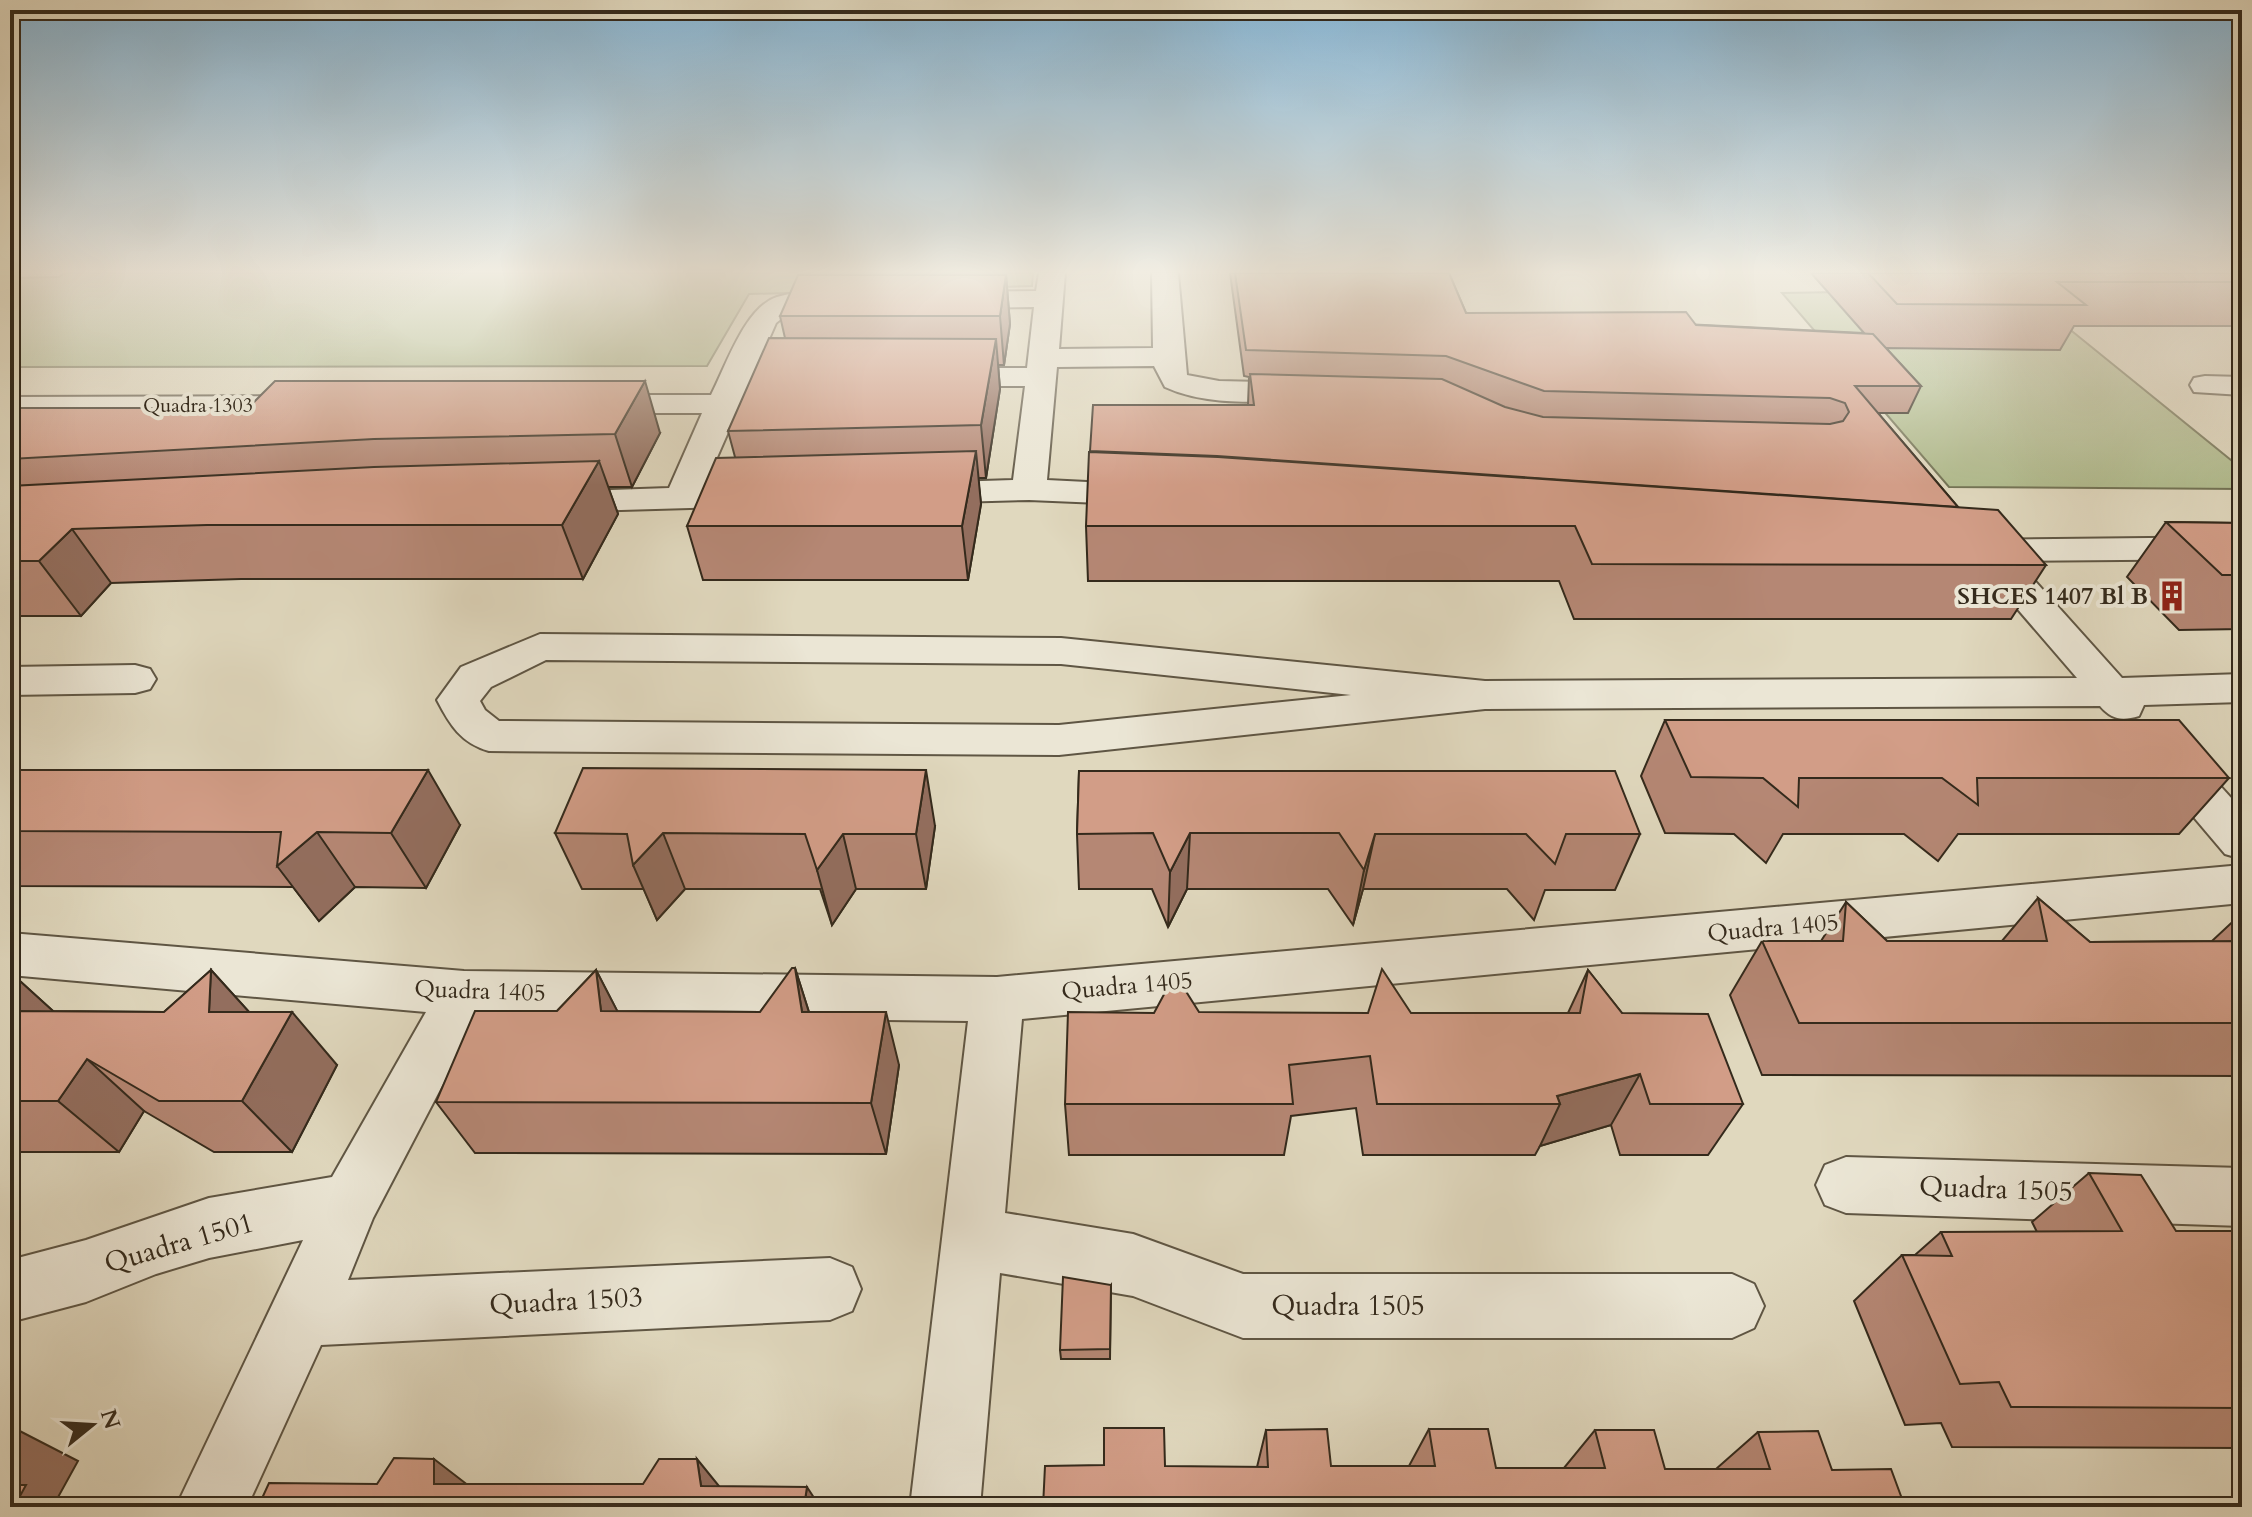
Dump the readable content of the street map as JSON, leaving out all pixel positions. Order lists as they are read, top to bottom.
{
  "streets": {
    "street": [
      "Quadra 1303",
      "Quadra 1405",
      "Quadra 1505",
      "Quadra 1501",
      "Quadra 1503"
    ]
  },
  "places": {
    "building": ["SHCES 1407 Bl B"]
  },
  "north": "right"
}
